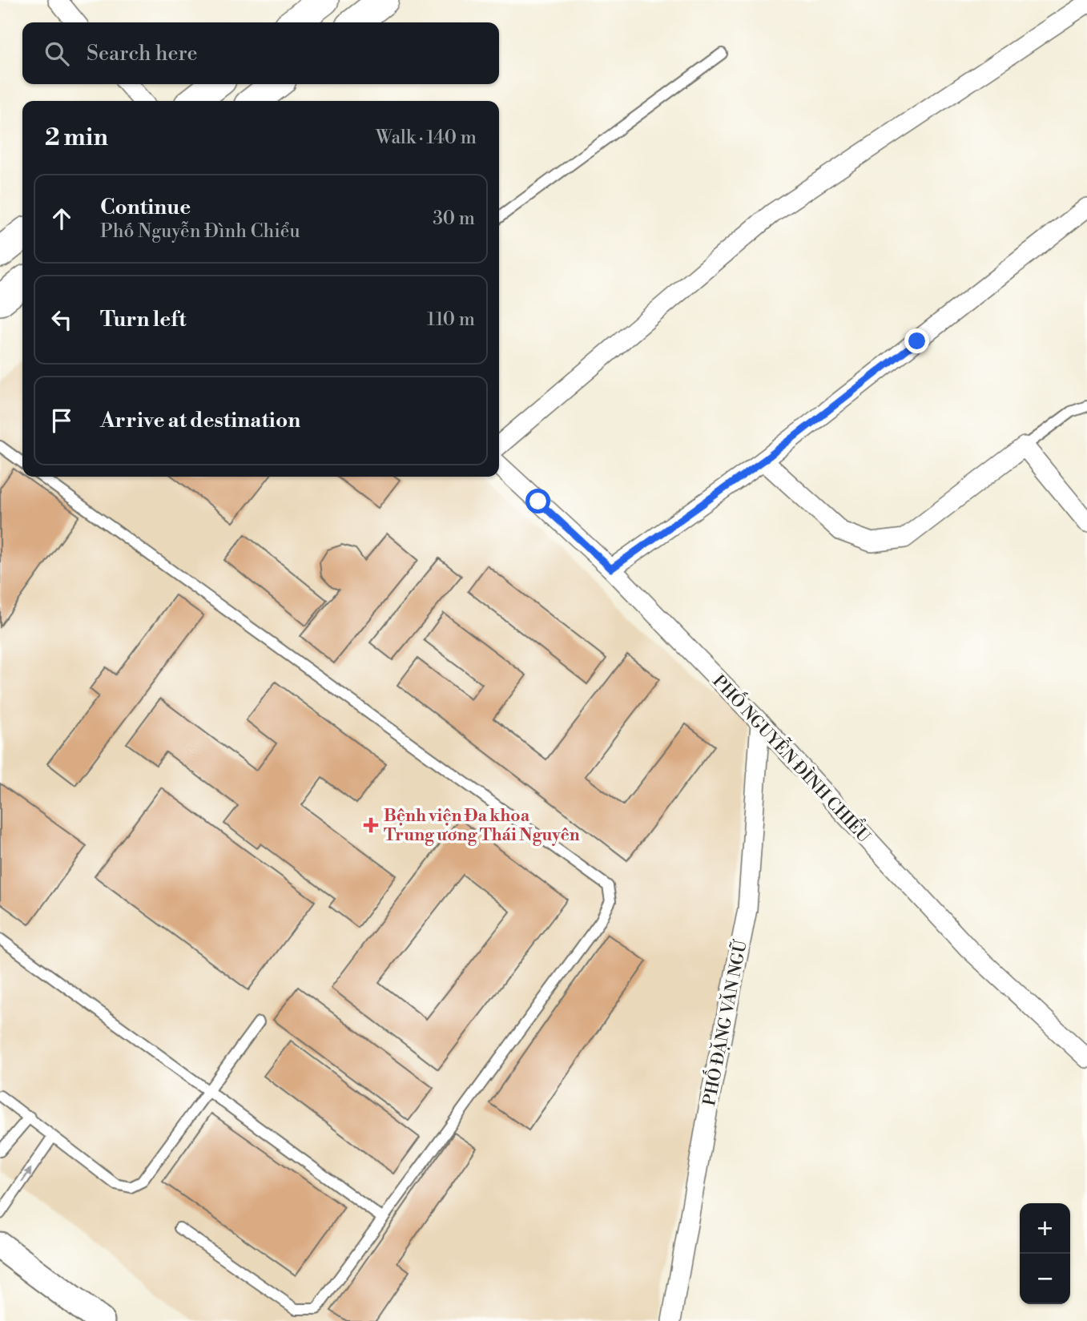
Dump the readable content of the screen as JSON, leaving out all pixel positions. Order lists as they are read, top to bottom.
{
  "streets": {
    "street": ["PHỐ NGUYỄN ĐÌNH CHIỂU", "PHỐ ĐẶNG VĂN NGỮ"]
  },
  "crossings": [
    ["PHỐ NGUYỄN ĐÌNH CHIỂU", "PHỐ ĐẶNG VĂN NGỮ"]
  ],
  "places": {
    "health": ["Bệnh viện Đa khoa Trung ương Thái Nguyên"]
  },
  "page": {
    "search": "Search here",
    "heading": ["2 min", "Walk · 140 m"],
    "list": [
      ["Continue", "Phố Nguyễn Đình Chiểu", "30 m"],
      ["Turn left", "110 m"],
      "Arrive at destination"
    ],
    "map_buttons": ["+", "−"]
  }
}
